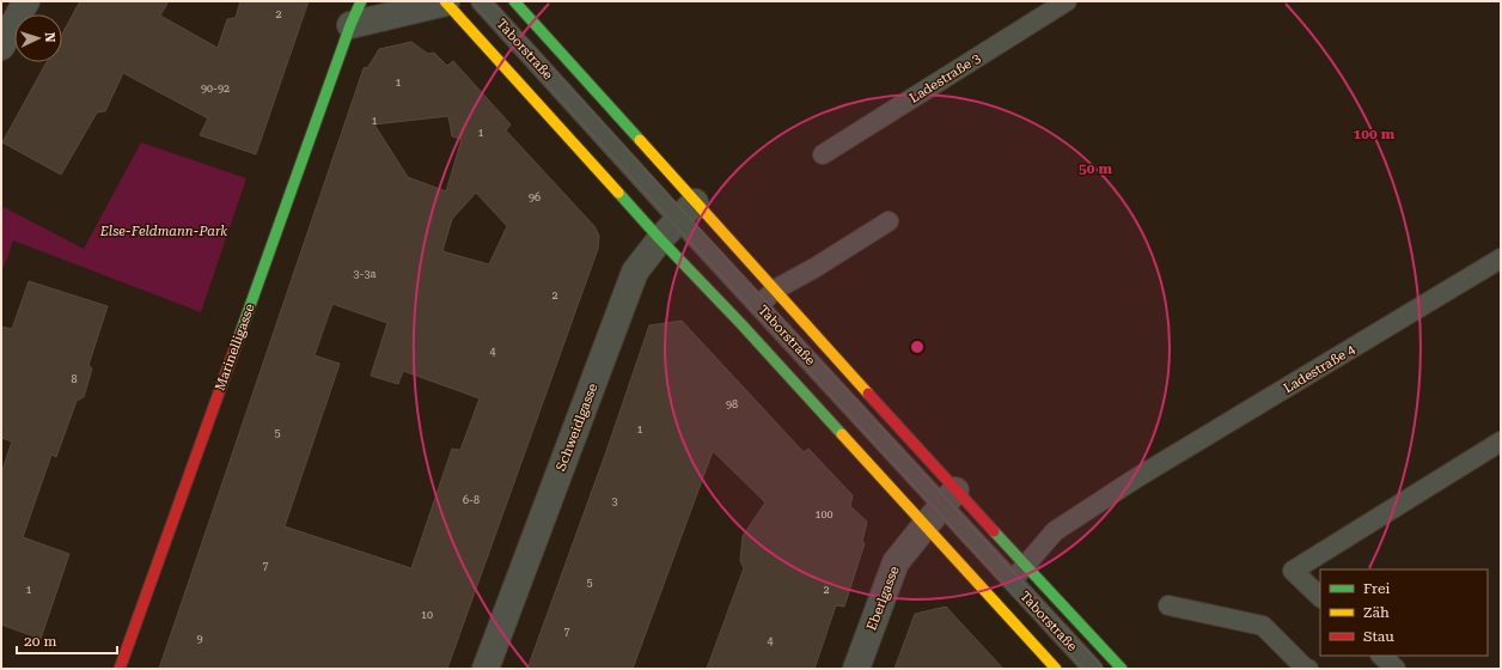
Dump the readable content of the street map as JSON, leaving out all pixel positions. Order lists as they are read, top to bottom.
{
  "streets": {
    "main road": ["Taborstraße", "Marinelligasse"],
    "street": ["Schweidlgasse", "Eberlgasse"],
    "lane": ["Ladestraße 3", "Ladestraße 4"]
  },
  "crossings": [
    ["Taborstraße", "Ladestraße 4"],
    ["Taborstraße", "Schweidlgasse"],
    ["Taborstraße", "Eberlgasse"]
  ],
  "parks": ["Else-Feldmann-Park"],
  "house_numbers": [
    "2",
    "1",
    "90-92",
    "1",
    "1",
    "96",
    "3-3a",
    "2",
    "4",
    "8",
    "98",
    "1",
    "5",
    "6-8",
    "3",
    "100",
    "7",
    "5",
    "1",
    "2",
    "10",
    "7",
    "9",
    "4"
  ],
  "legend": ["Frei", "Zäh", "Stau"],
  "scale_bar": "20 m",
  "north": "right",
  "rings": ["100 m", "50 m"]
}
